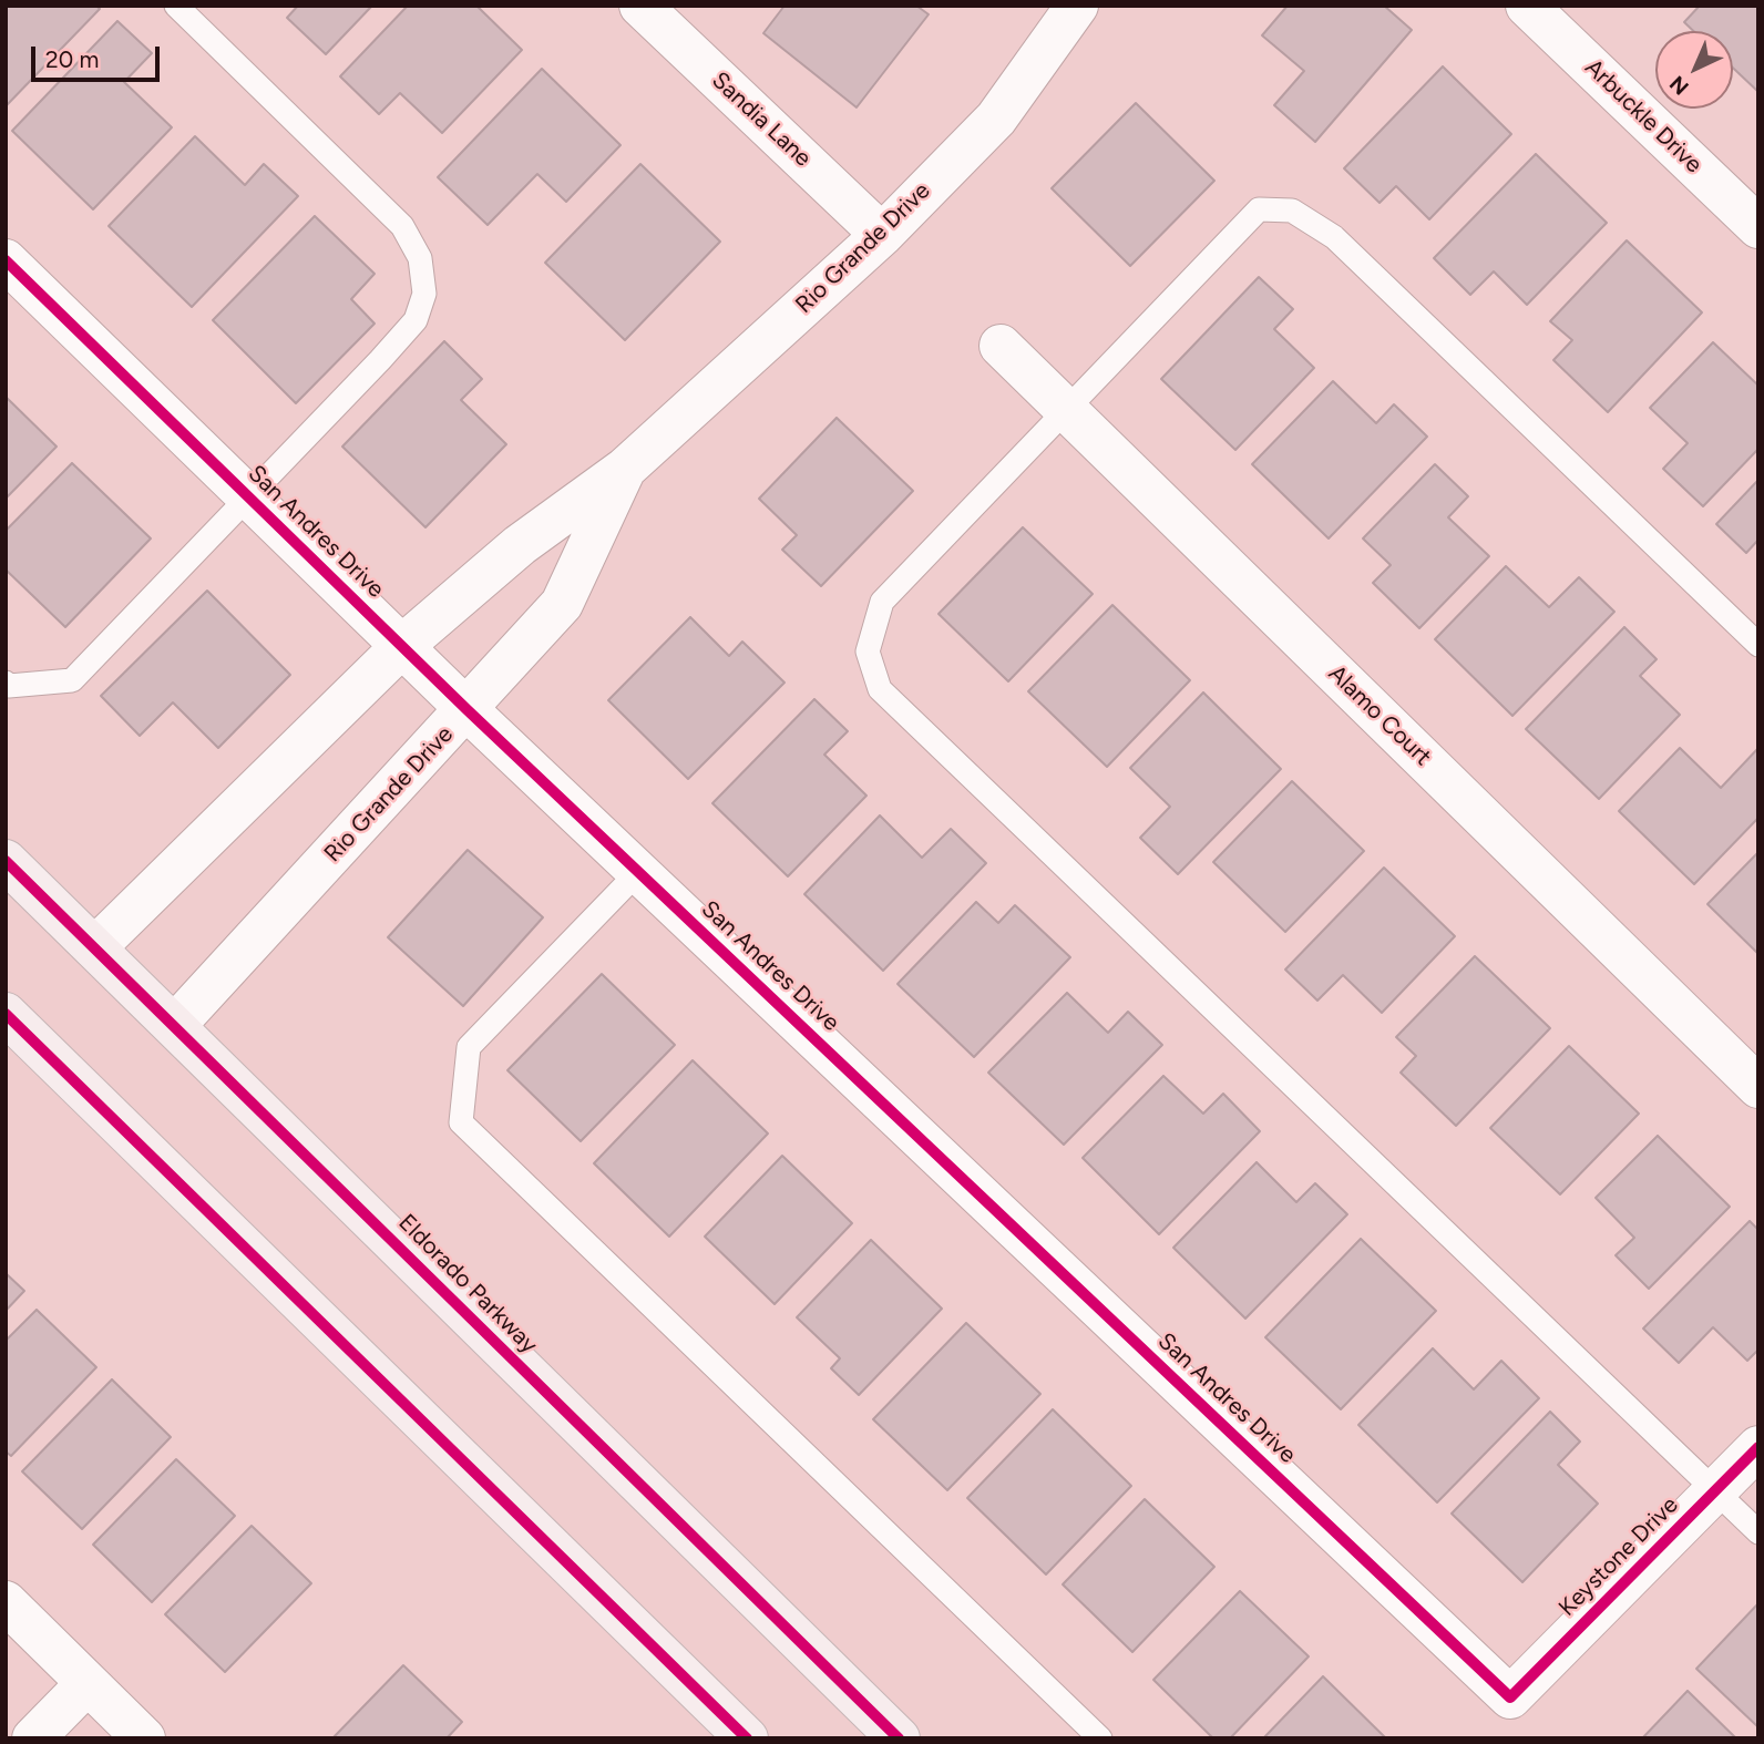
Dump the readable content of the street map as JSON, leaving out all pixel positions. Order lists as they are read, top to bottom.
{
  "streets": {
    "main road": ["Eldorado Parkway"],
    "street": [
      "Arbuckle Drive",
      "Sandia Lane",
      "Rio Grande Drive",
      "San Andres Drive",
      "Alamo Court",
      "Keystone Drive"
    ]
  },
  "crossings": [
    ["Sandia Lane", "Rio Grande Drive"],
    ["Rio Grande Drive", "San Andres Drive"],
    ["Rio Grande Drive", "Eldorado Parkway"],
    ["San Andres Drive", "Keystone Drive"]
  ],
  "scale_bar": "20 m",
  "north": "bottom left"
}
